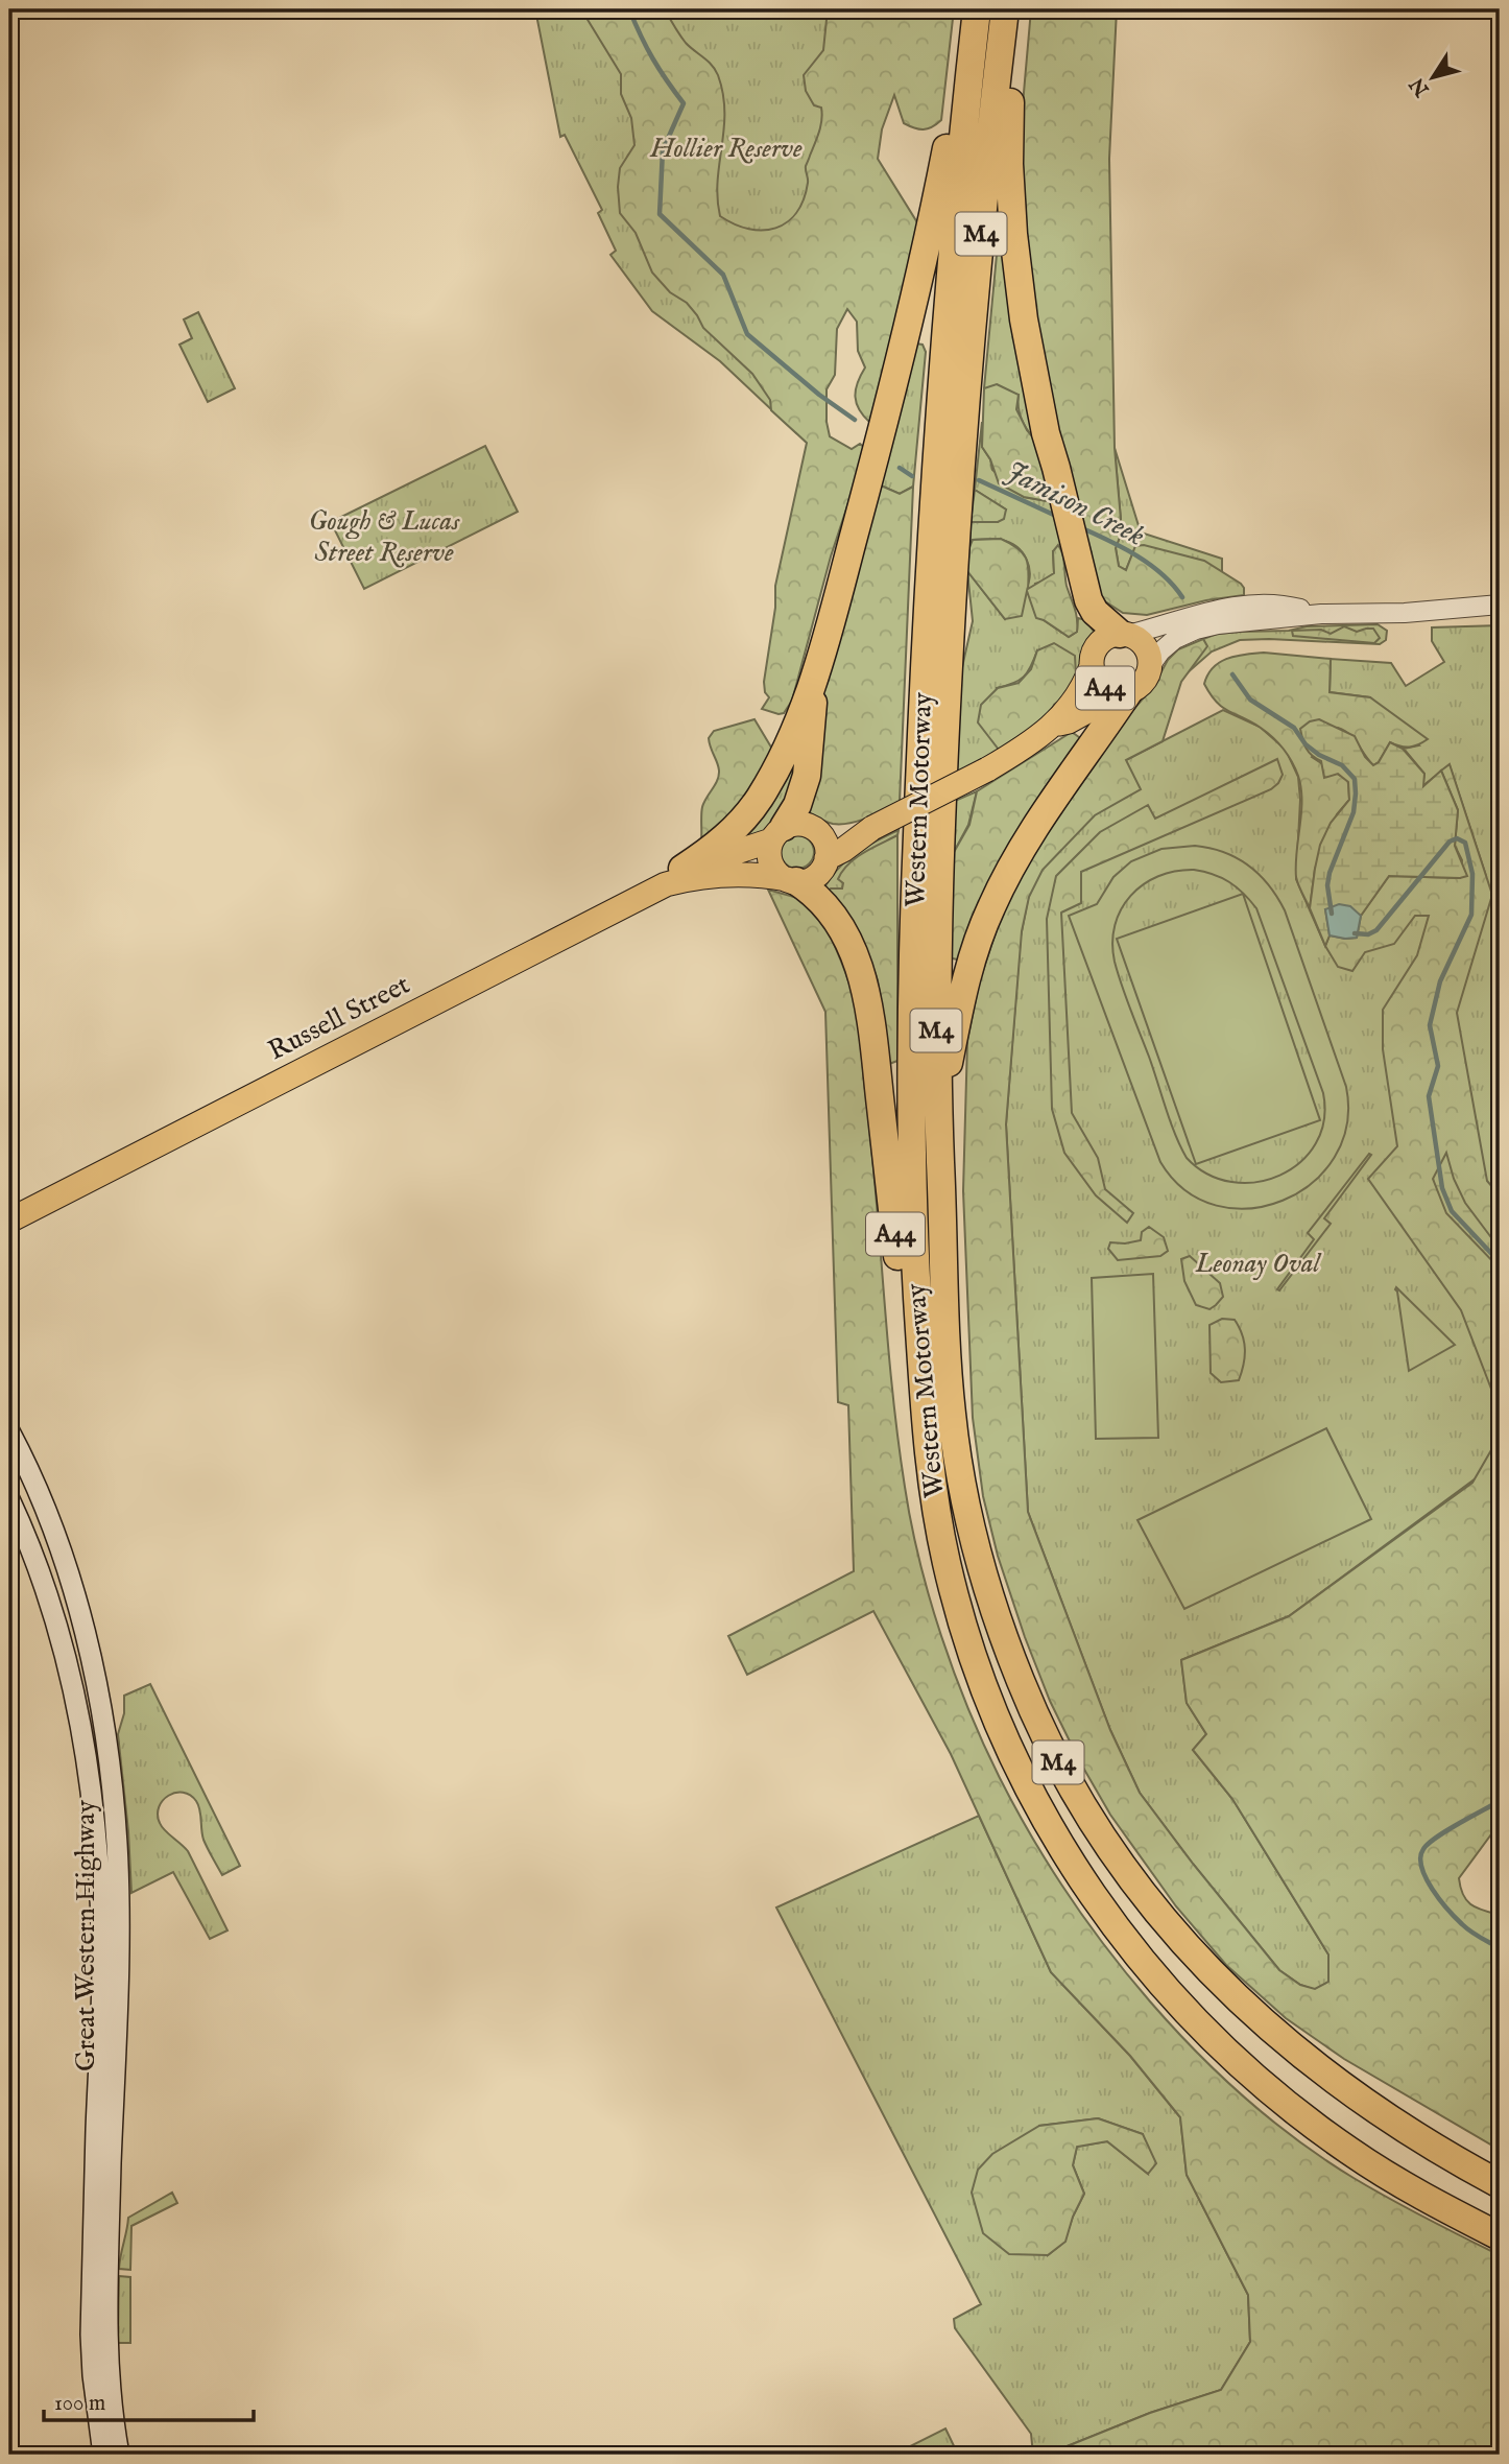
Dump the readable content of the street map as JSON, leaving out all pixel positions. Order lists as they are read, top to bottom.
{
  "streets": {
    "highway": [
      "M4",
      "A44",
      "Western Motorway",
      "Russell Street"
    ],
    "main road": ["Great Western Highway"]
  },
  "crossings": [
    ["M4", "A44"],
    ["M4", "Western Motorway"],
    ["M4", "Russell Street"],
    ["A44", "Western Motorway"],
    ["A44", "Russell Street"]
  ],
  "water": ["Jamison Creek"],
  "parks": ["Hollier Reserve", "Gough & Lucas Street Reserve", "Leonay Oval"],
  "scale_bar": "100 m",
  "north": "bottom left"
}
